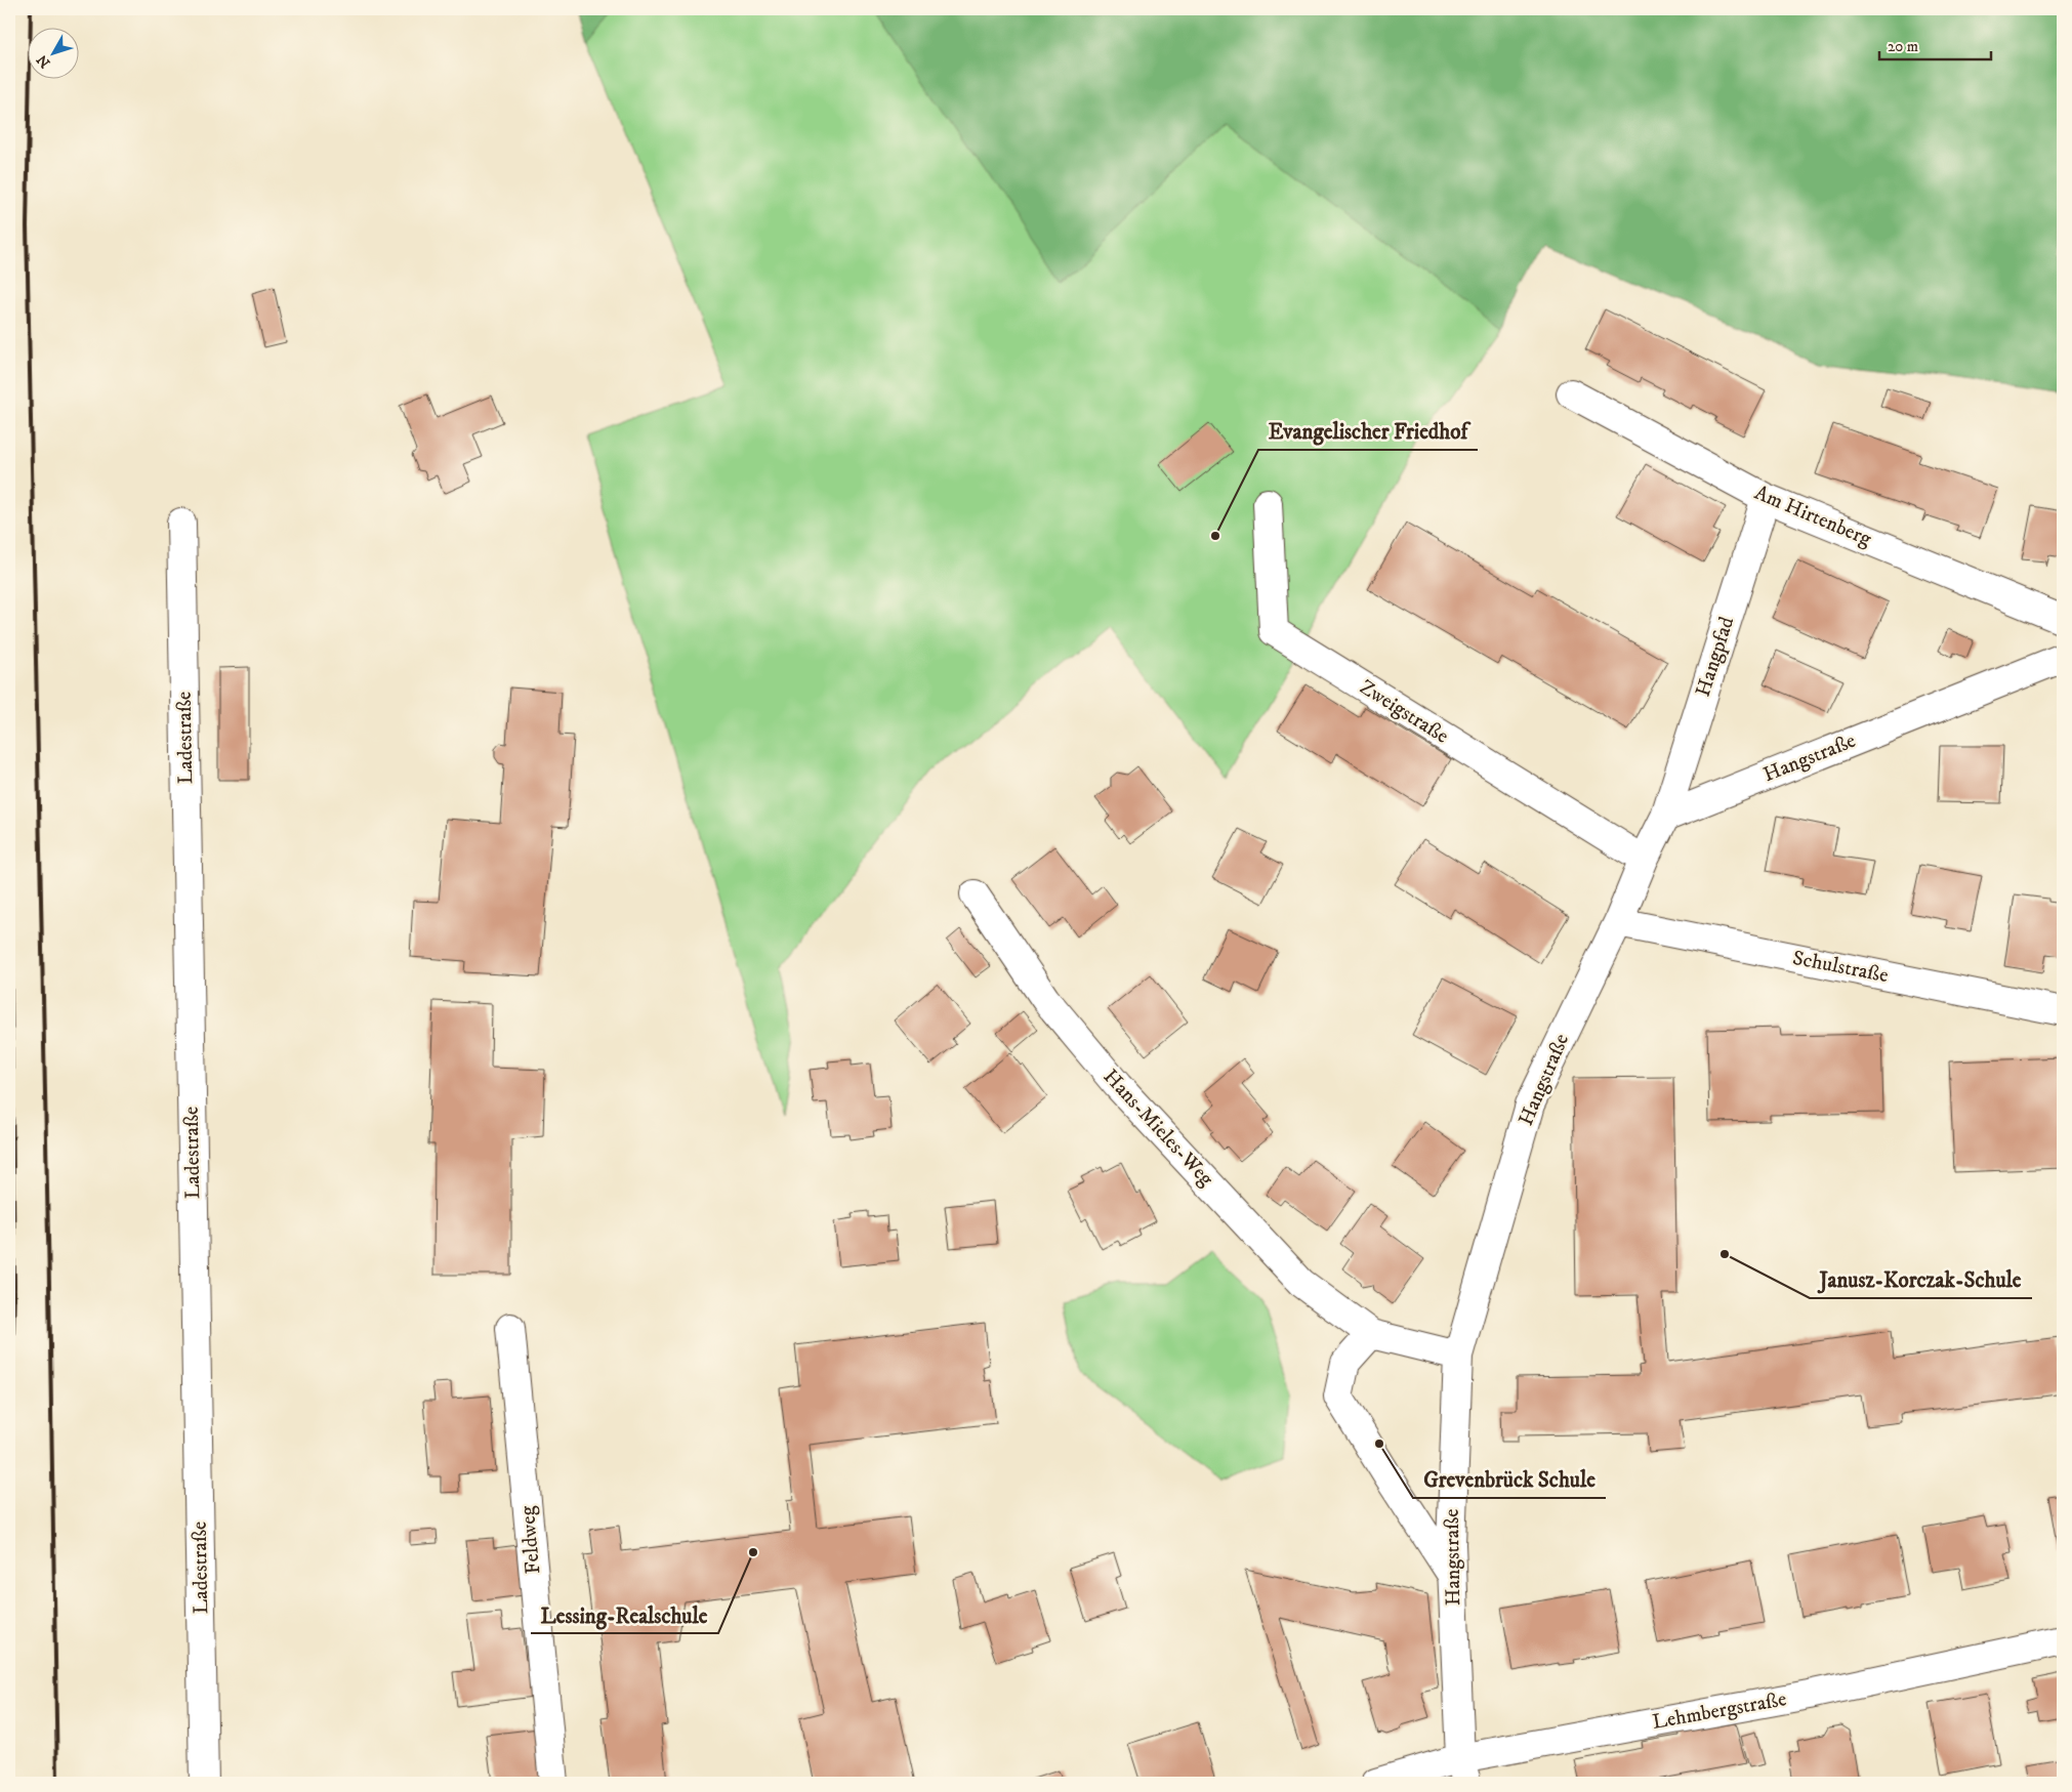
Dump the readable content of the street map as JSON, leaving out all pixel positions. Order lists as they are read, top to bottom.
{
  "streets": {
    "street": [
      "Am Hirtenberg",
      "Hangpfad",
      "Zweigstraße",
      "Ladestraße",
      "Hangstraße",
      "Schulstraße",
      "Hans-Mieles-Weg",
      "Feldweg",
      "Lehmbergstraße"
    ]
  },
  "crossings": [
    ["Am Hirtenberg", "Hangpfad"],
    ["Hangpfad", "Hangstraße"],
    ["Zweigstraße", "Hangstraße"],
    ["Hangstraße", "Schulstraße"],
    ["Hangstraße", "Hans-Mieles-Weg"],
    ["Hangstraße", "Lehmbergstraße"]
  ],
  "places": [
    "Evangelischer Friedhof",
    "Janusz-Korczak-Schule",
    "Grevenbrück Schule",
    "Lessing-Realschule"
  ],
  "scale_bar": "20 m",
  "north": "bottom left"
}
